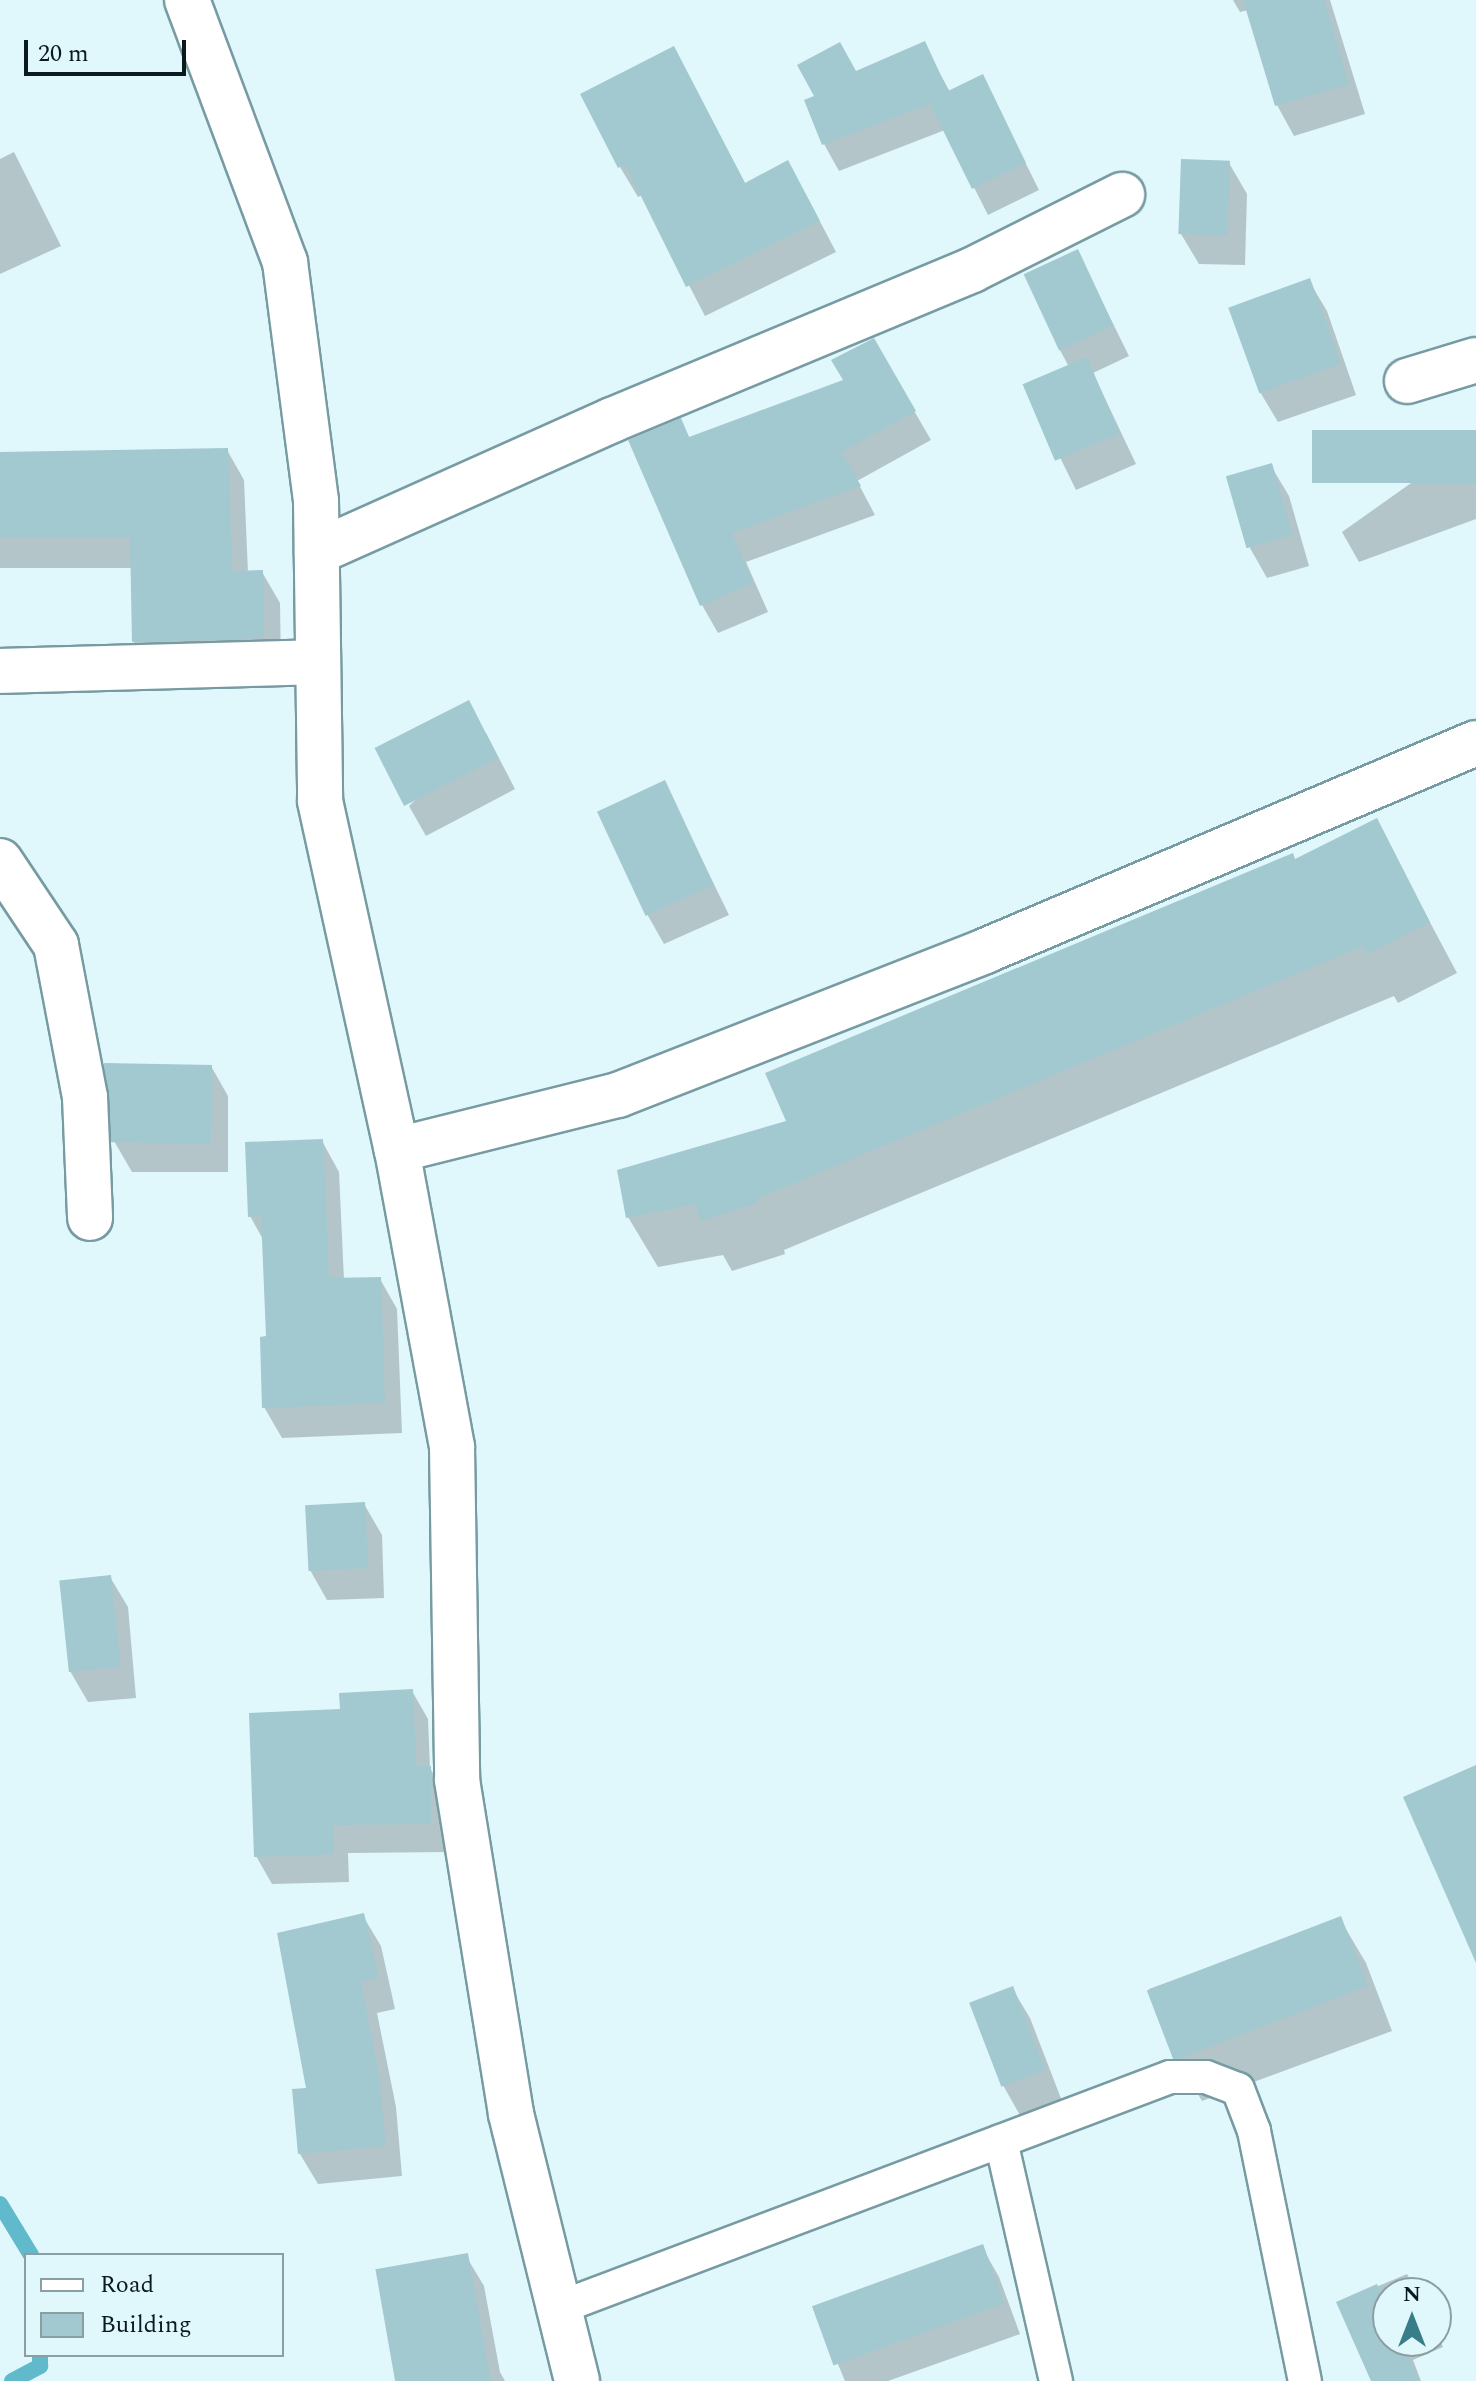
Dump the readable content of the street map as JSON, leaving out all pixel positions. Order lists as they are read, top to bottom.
{
  "legend": ["Road", "Building"],
  "scale_bar": "20 m",
  "north": "top"
}
